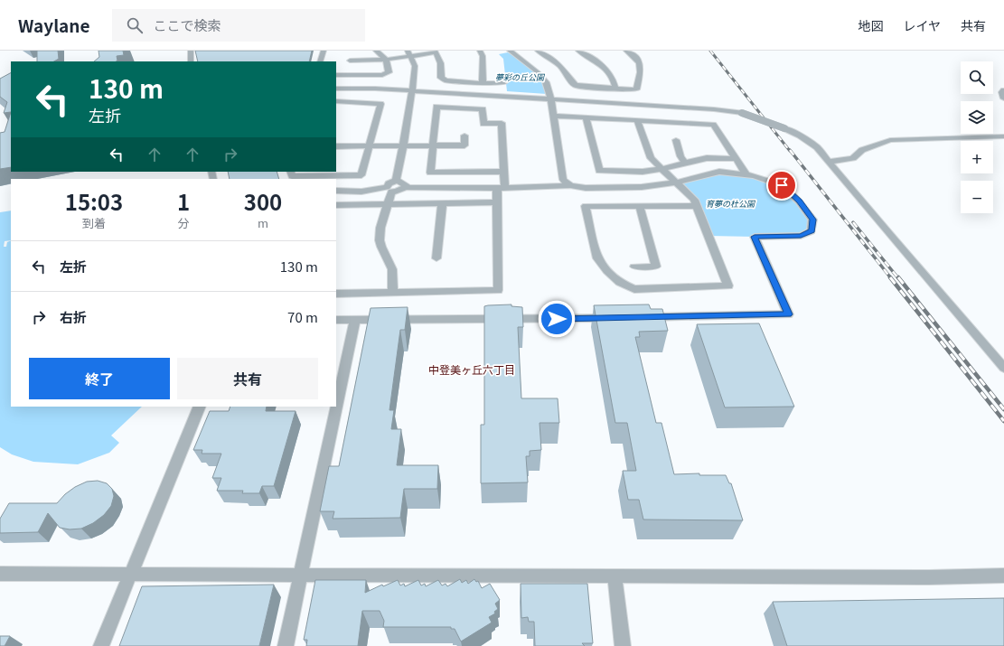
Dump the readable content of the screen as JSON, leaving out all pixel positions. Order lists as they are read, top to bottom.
{
  "districts": ["中登美ヶ丘六丁目"],
  "parks": ["夢彩の丘公園", "育夢の杜公園"],
  "page": {
    "header": "Waylane",
    "search": "ここで検索",
    "nav": ["地図", "レイヤ", "共有"],
    "map_buttons": ["+", "−"],
    "turn": ["130 m", "左折"],
    "eta": [
      "15:03",
      "到着",
      "1",
      "分",
      "300",
      "m"
    ],
    "list": [
      {
        "name": "左折",
        "value": "130 m"
      },
      {
        "name": "右折",
        "value": "70 m"
      }
    ],
    "buttons": ["終了", "共有"]
  }
}
